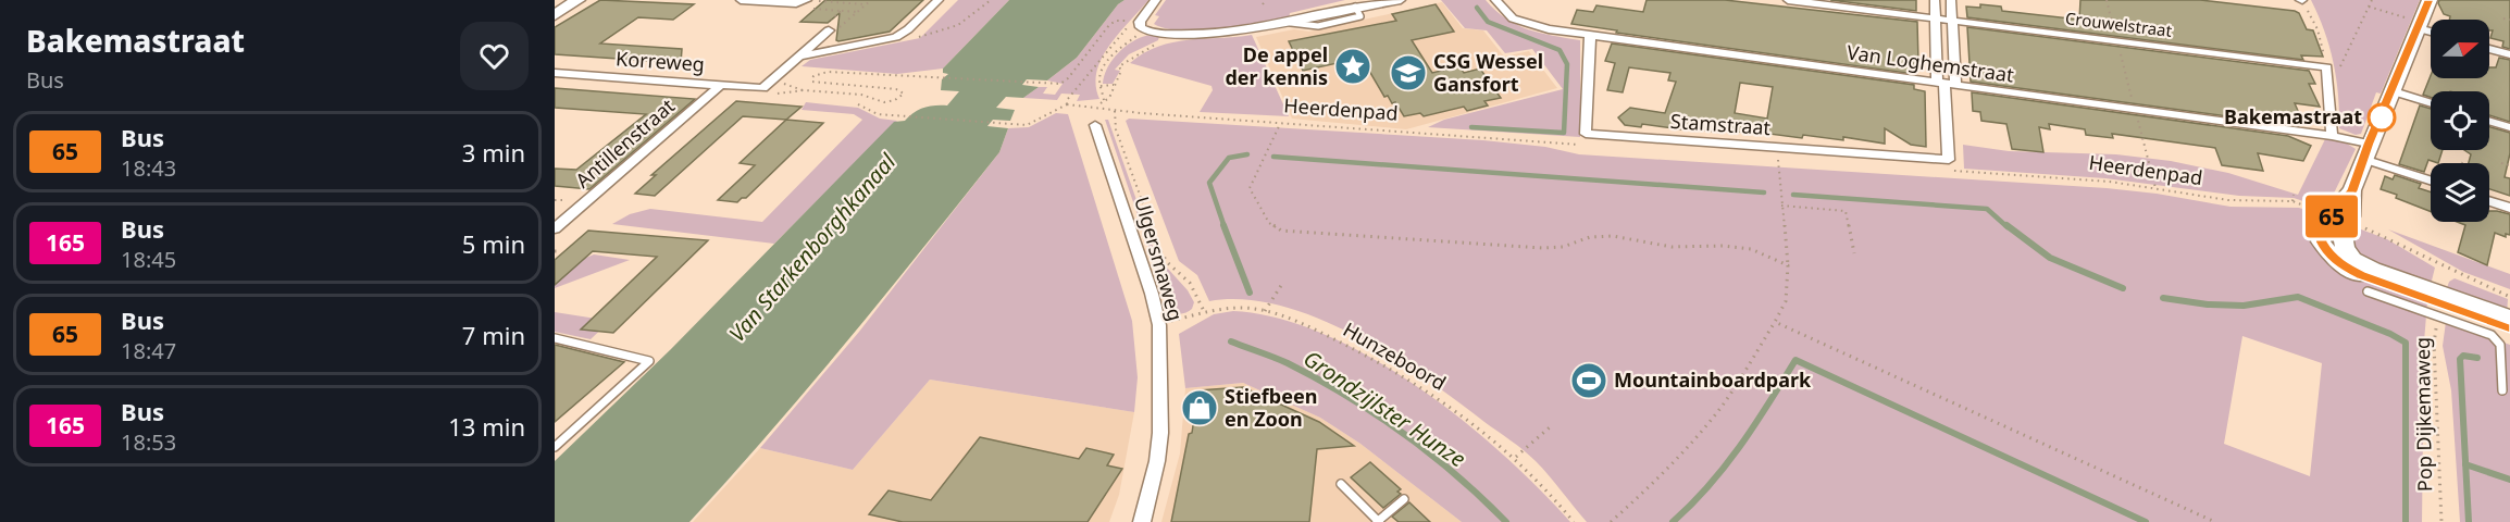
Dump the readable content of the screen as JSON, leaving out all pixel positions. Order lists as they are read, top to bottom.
{
  "streets": {
    "street": [
      "Crouwelstraat",
      "Korreweg",
      "Van Loghemstraat",
      "Stamstraat",
      "Antillenstraat",
      "Ulgersmaweg"
    ],
    "path": ["Heerdenpad", "Hunzeboord", "Pop Dijkemaweg"]
  },
  "crossings": [
    ["Korreweg", "Antillenstraat"],
    ["Van Loghemstraat", "Stamstraat"],
    ["Heerdenpad", "Stamstraat"],
    ["Heerdenpad", "Ulgersmaweg"],
    ["Ulgersmaweg", "Hunzeboord"]
  ],
  "water": ["Van Starkenborghkanaal", "Grondzijlster Hunze"],
  "places": {
    "place": ["De appel der kennis"],
    "school or university": ["CSG Wessel Gansfort"],
    "other": ["Bakemastraat"],
    "sports": ["Mountainboardpark"],
    "shop": ["Stiefbeen en Zoon"]
  },
  "lines": ["bus line 65"],
  "north": "right",
  "page": {
    "heading": ["Bakemastraat", "Bus"],
    "on_map": "65",
    "list": [
      {
        "mark": "65",
        "name": "Bus",
        "note": "18:43",
        "value": "3 min"
      },
      {
        "mark": "165",
        "name": "Bus",
        "note": "18:45",
        "value": "5 min"
      },
      {
        "mark": "65",
        "name": "Bus",
        "note": "18:47",
        "value": "7 min"
      },
      {
        "mark": "165",
        "name": "Bus",
        "note": "18:53",
        "value": "13 min"
      }
    ]
  }
}
